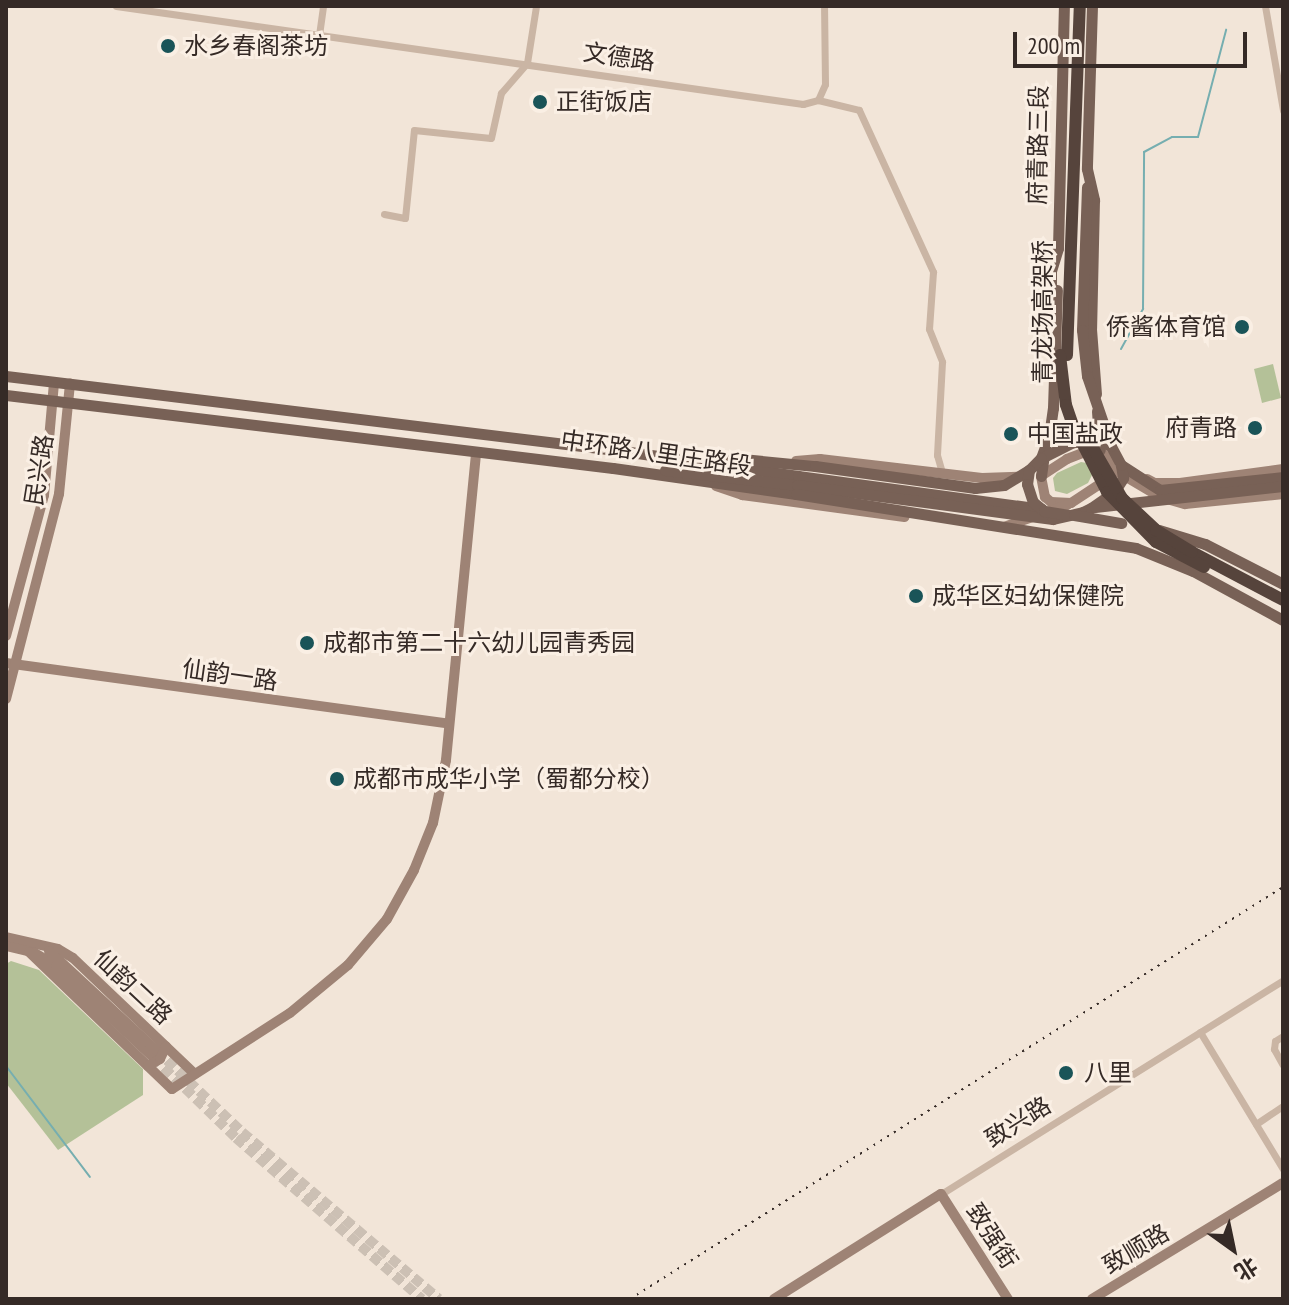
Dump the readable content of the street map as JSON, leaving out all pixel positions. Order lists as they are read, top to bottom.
{
  "streets": {
    "highway": ["青龙场高架桥"],
    "main road": ["府青路三段", "中环路八里庄路段"],
    "street": [
      "文德路",
      "民兴路",
      "仙韵一路",
      "仙韵二路",
      "致兴路",
      "致强街",
      "致顺路"
    ]
  },
  "crossings": [
    ["中环路八里庄路段", "民兴路"],
    ["民兴路", "仙韵一路"],
    ["致兴路", "致强街"]
  ],
  "places": [
    "水乡春阁茶坊",
    "正街饭店",
    "侨酱体育馆",
    "府青路",
    "中国盐政",
    "成华区妇幼保健院",
    "成都市第二十六幼儿园青秀园",
    "成都市成华小学（蜀都分校）",
    "八里"
  ],
  "scale_bar": "200 m",
  "north": "bottom right"
}
